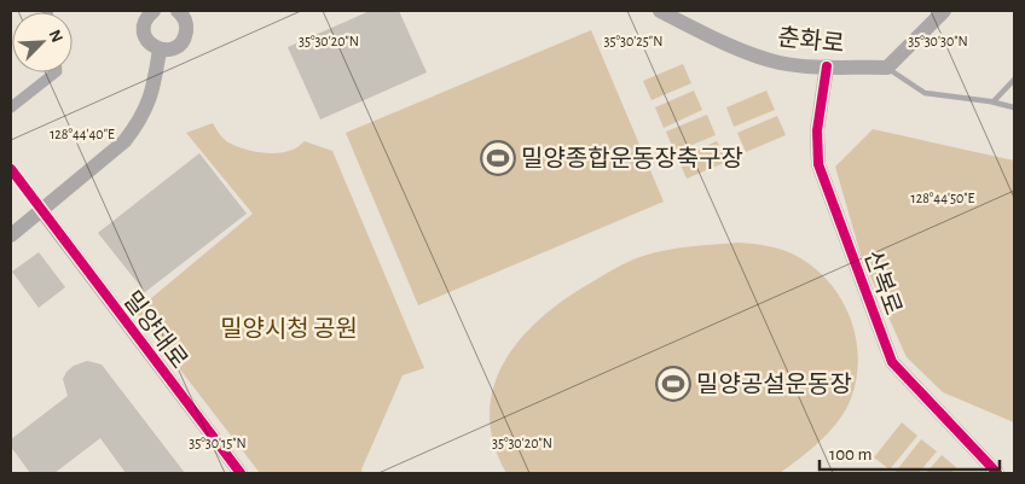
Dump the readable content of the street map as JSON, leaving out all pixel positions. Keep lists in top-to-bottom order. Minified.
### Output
{"streets":{"street":["춘화로","산복로","밀양대로"]},"crossings":[["춘화로","산복로"]],"parks":["밀양시청 공원"],"places":{"sports":["밀양종합운동장축구장","밀양공설운동장"]},"scale_bar":"100 m","north":"top right","coordinates":["35°30'20\"N","35°30'25\"N","35°30'30\"N","128°44'40\"E","128°44'50\"E","35°30'15\"N"]}
